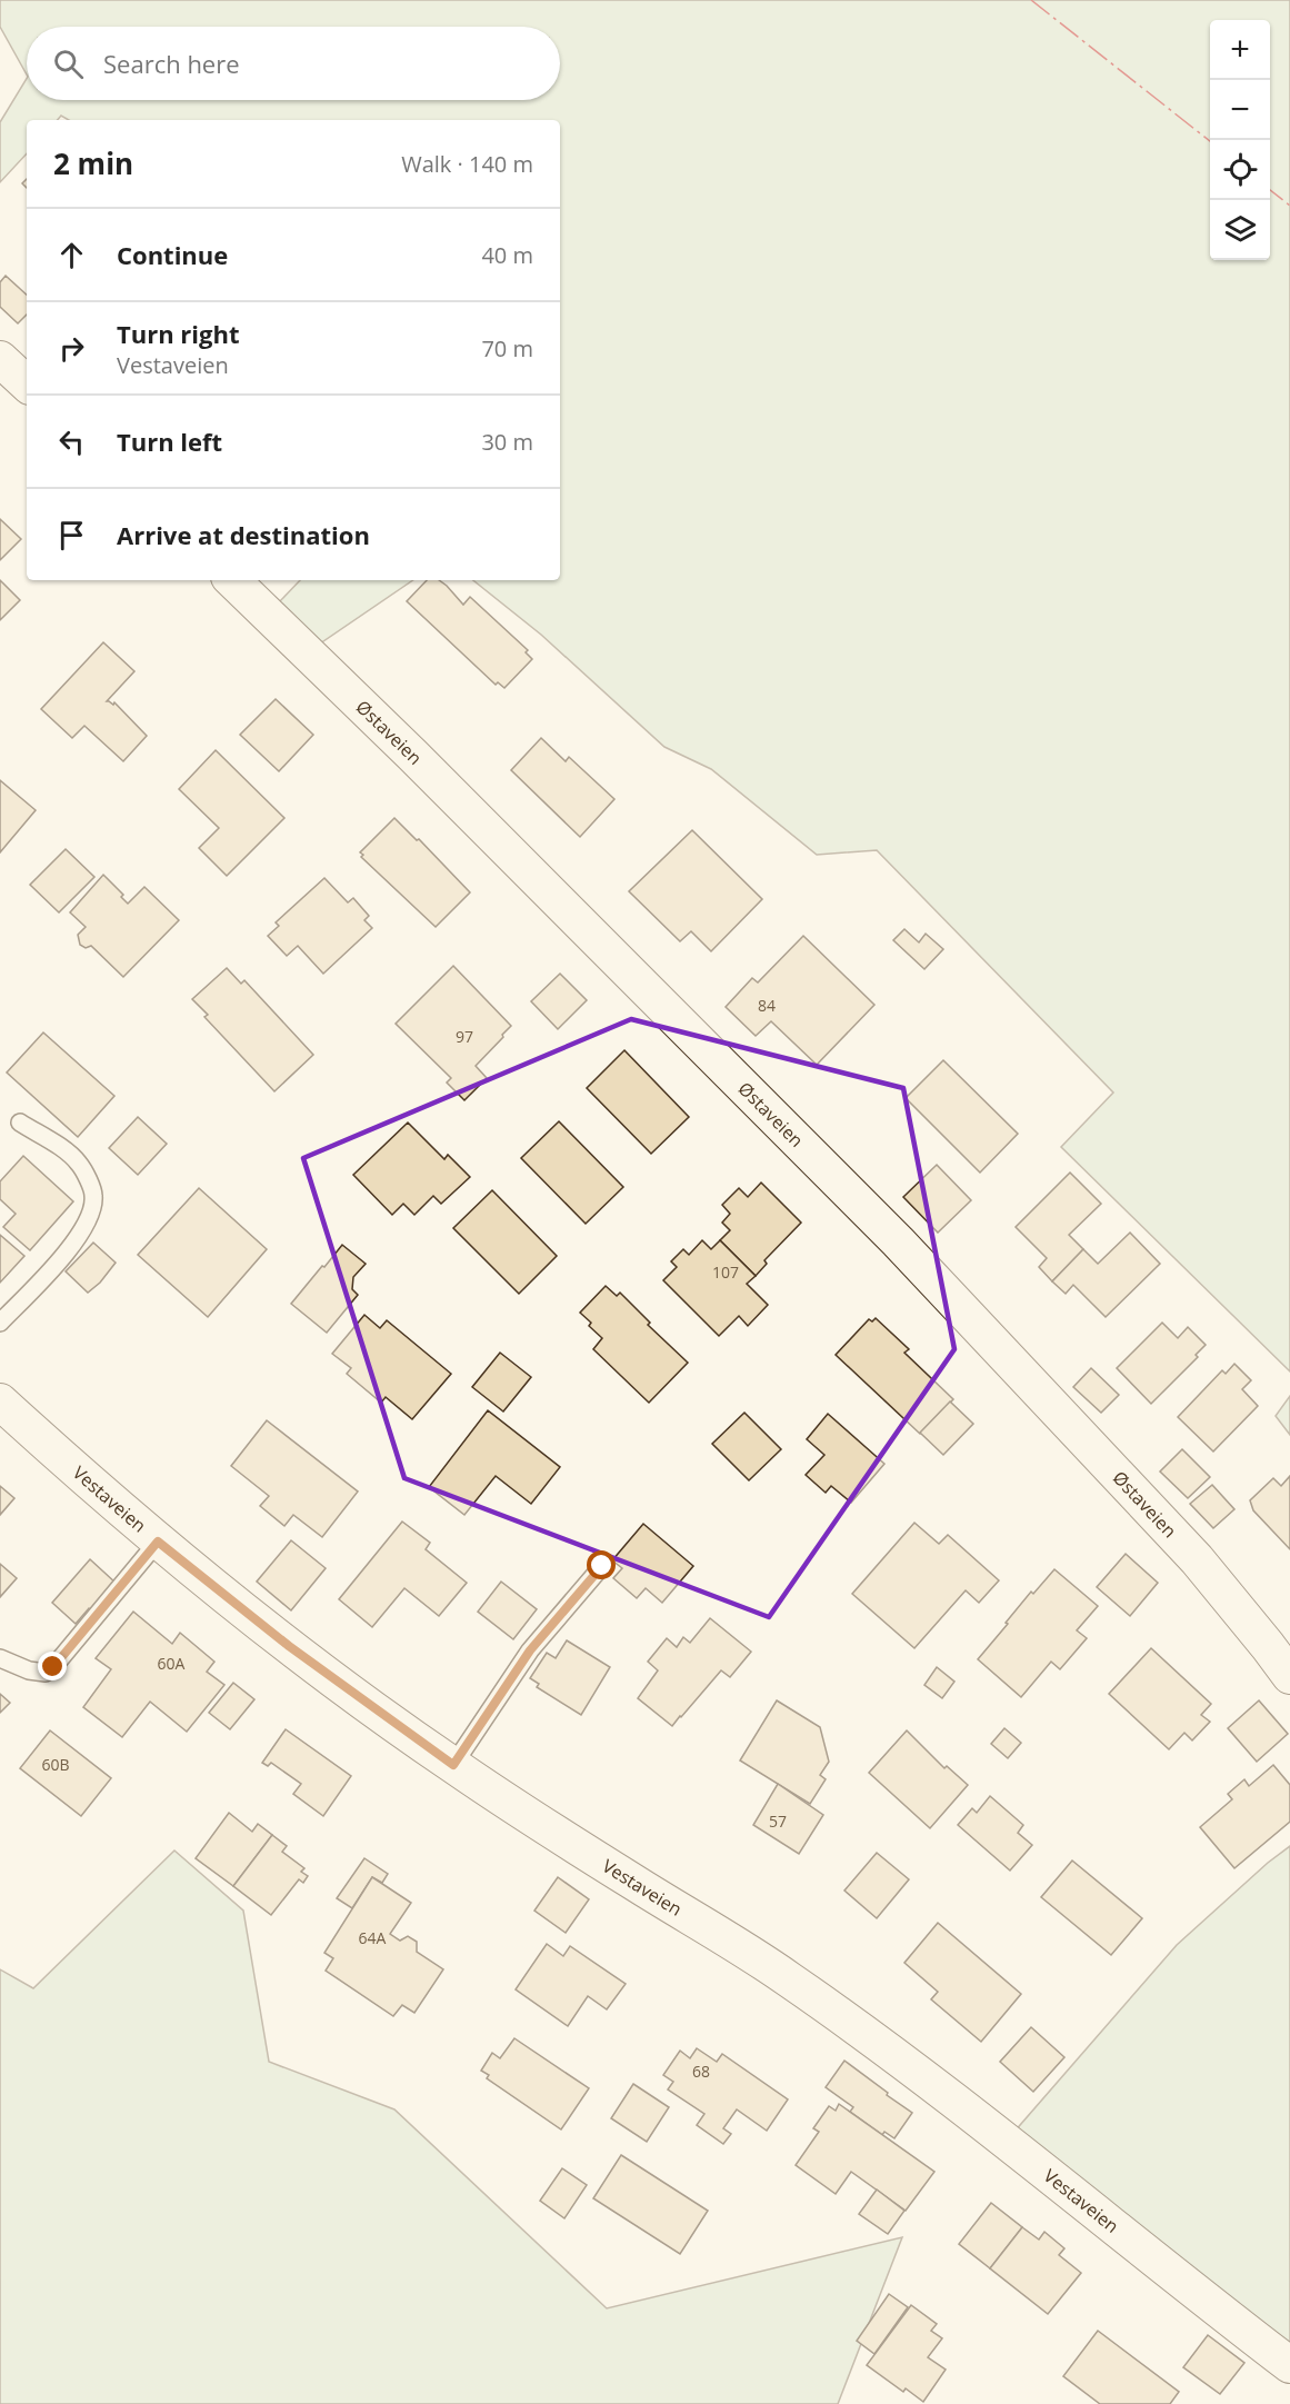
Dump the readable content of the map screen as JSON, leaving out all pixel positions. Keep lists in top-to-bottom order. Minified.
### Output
{"streets":{"street":["Østaveien","Vestaveien"]},"house_numbers":["84","97","107","60A","60B","57","64A","68"],"page":{"map_buttons":["+","−"],"search":"Search here","heading":["2 min","Walk · 140 m"],"list":[["Continue","40 m"],["Turn right","Vestaveien","70 m"],["Turn left","30 m"],"Arrive at destination"]}}
